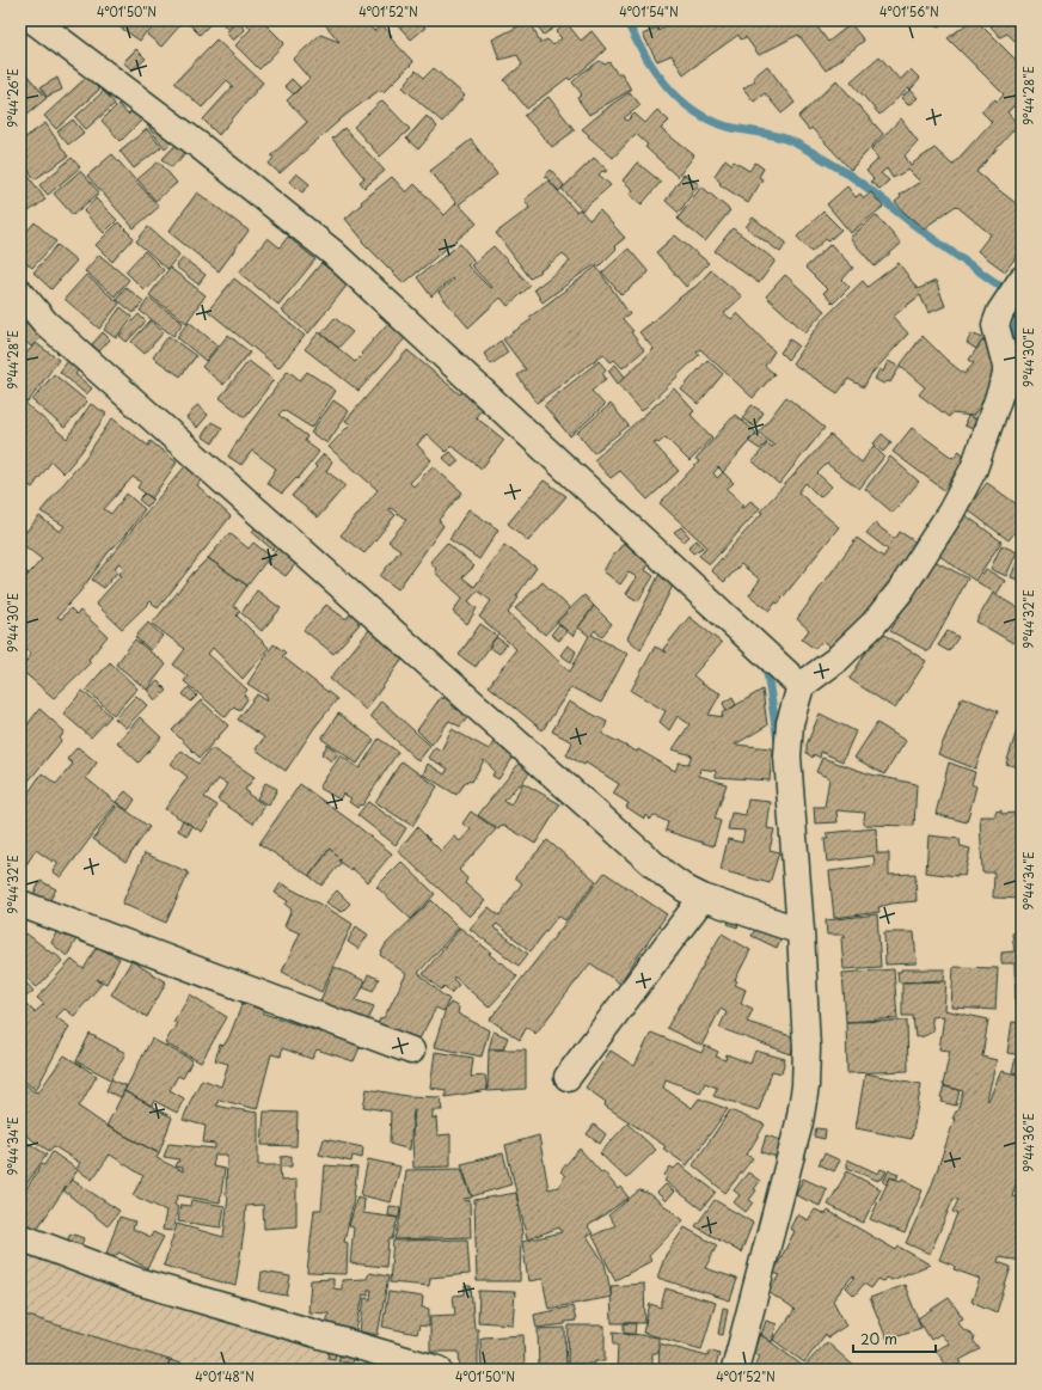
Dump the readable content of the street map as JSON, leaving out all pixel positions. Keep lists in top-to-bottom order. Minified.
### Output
{"scale_bar":"20 m","coordinates":["4°01'50\"N","4°01'52\"N","4°01'54\"N","4°01'56\"N","9°44'28\"E","9°44'26\"E","9°44'30\"E","9°44'32\"E","9°44'34\"E","9°44'36\"E","4°01'48\"N"]}
